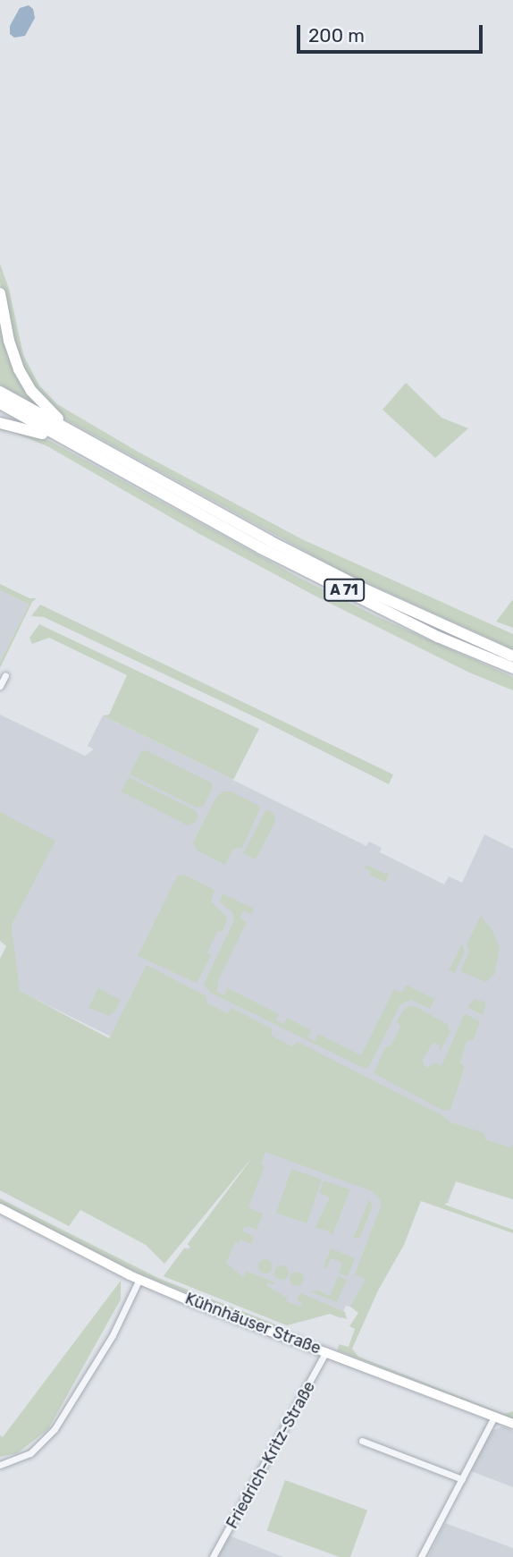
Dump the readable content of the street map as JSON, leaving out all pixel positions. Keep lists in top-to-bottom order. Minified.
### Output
{"streets":{"highway":["A 71"],"street":["Kühnhäuser Straße","Friedrich-Kritz-Straße"]},"crossings":[["Kühnhäuser Straße","Friedrich-Kritz-Straße"]],"scale_bar":"200 m"}
